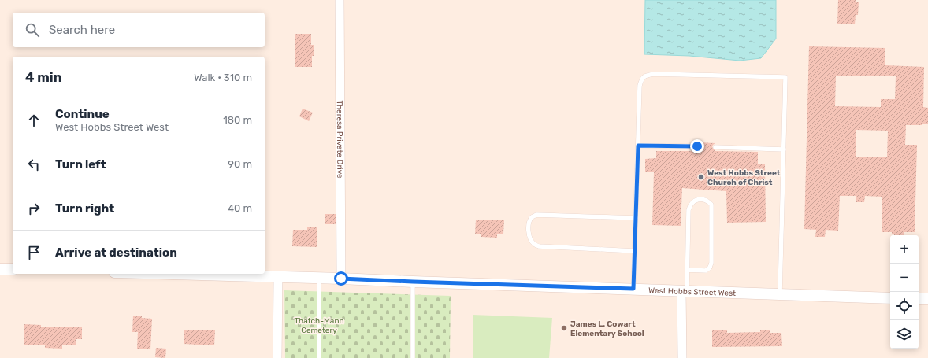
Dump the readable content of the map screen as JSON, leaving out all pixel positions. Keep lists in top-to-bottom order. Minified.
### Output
{"streets":{"street":["Theresa Private Drive","West Hobbs Street West"]},"crossings":[["Theresa Private Drive","West Hobbs Street West"]],"parks":["Thatch-Mann Cemetery"],"places":["West Hobbs Street Church of Christ","James L. Cowart Elementary School"],"page":{"search":"Search here","heading":["4 min","Walk · 310 m"],"list":[["Continue","West Hobbs Street West","180 m"],["Turn left","90 m"],["Turn right","40 m"],"Arrive at destination"],"map_buttons":["+","−"]}}
